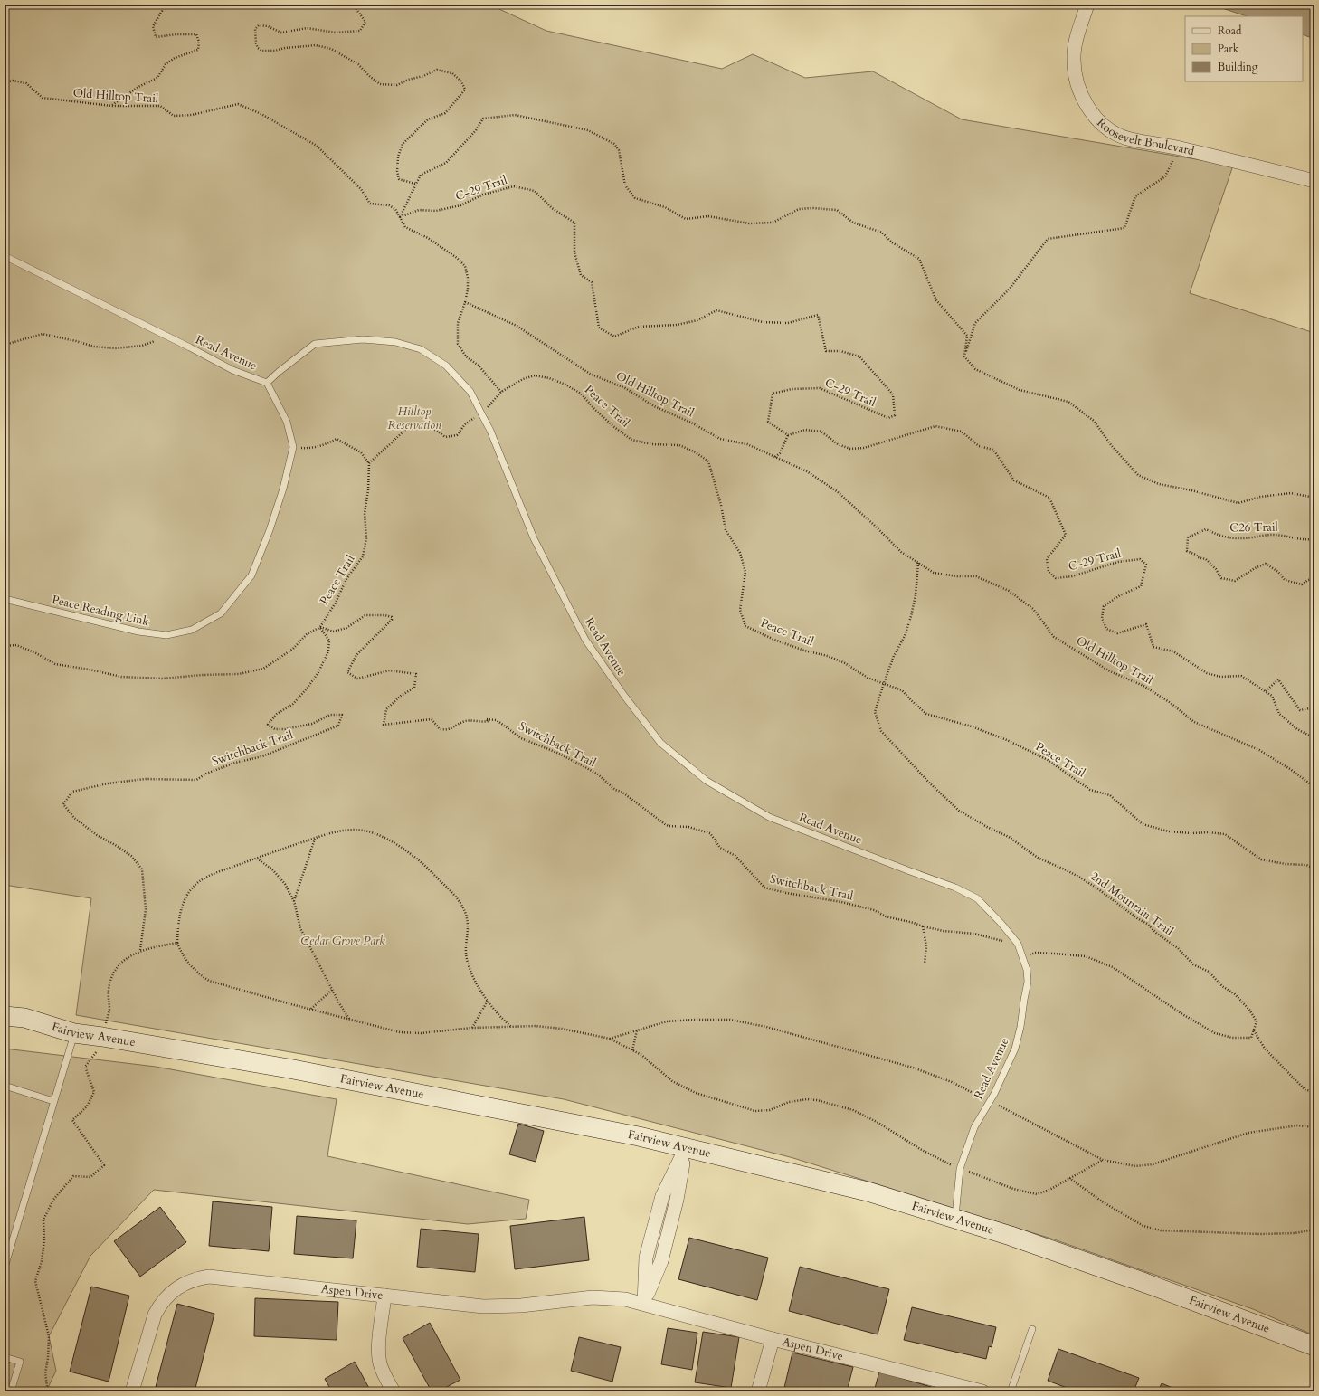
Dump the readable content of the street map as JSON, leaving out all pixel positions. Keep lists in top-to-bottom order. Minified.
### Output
{"streets":{"main road":["Fairview Avenue"],"street":["Roosevelt Boulevard","Aspen Drive"],"lane":["Read Avenue","Peace Reading Link"],"path":["Old Hilltop Trail","C-29 Trail","Peace Trail","C26 Trail","Switchback Trail","2nd Mountain Trail"]},"crossings":[["Old Hilltop Trail","C-29 Trail"],["Old Hilltop Trail","2nd Mountain Trail"],["Read Avenue","Peace Trail"],["Read Avenue","Peace Reading Link"],["Read Avenue","Switchback Trail"],["Read Avenue","Fairview Avenue"],["Peace Trail","Switchback Trail"],["Peace Trail","2nd Mountain Trail"]],"parks":["Hilltop Reservation","Cedar Grove Park"],"legend":["Road","Park","Building"]}
